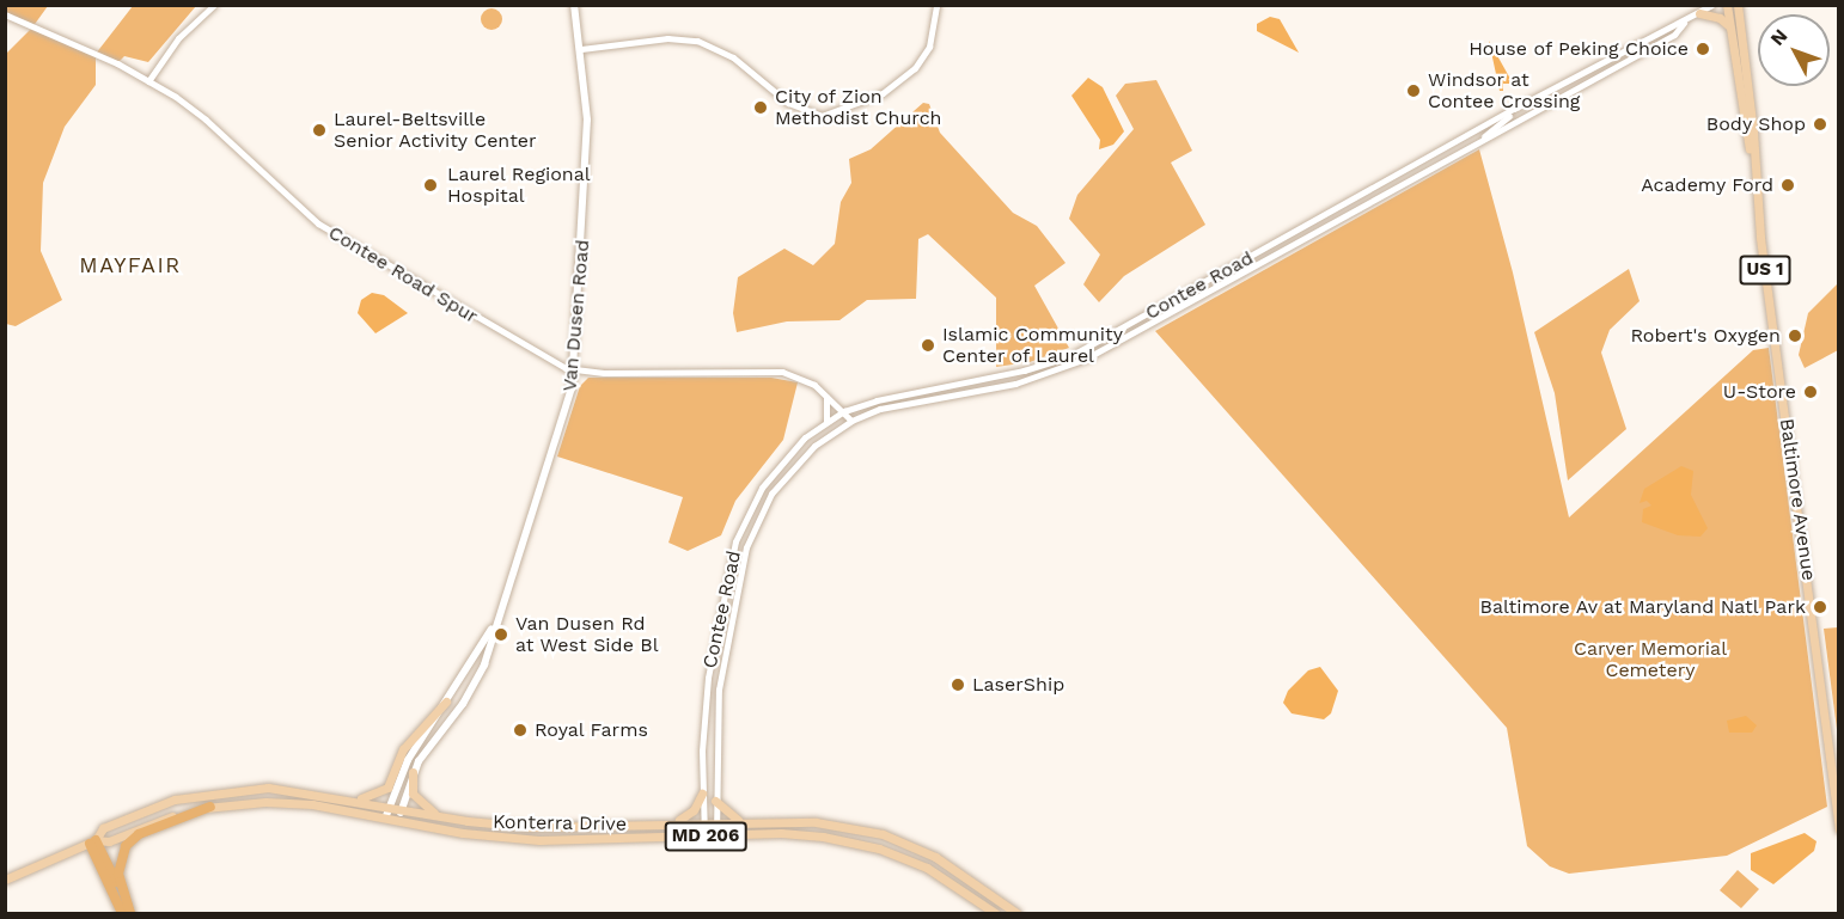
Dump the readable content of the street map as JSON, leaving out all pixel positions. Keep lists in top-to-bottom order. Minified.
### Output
{"streets":{"main road":["US 1","Van Dusen Road","Baltimore Avenue","Konterra Drive","MD 206"],"street":["Contee Road Spur","Contee Road"]},"crossings":[["Contee Road Spur","Van Dusen Road"],["Contee Road","Konterra Drive"],["Van Dusen Road","Konterra Drive"]],"districts":["MAYFAIR"],"parks":["Carver Memorial Cemetery"],"places":["House of Peking Choice","Windsor at Contee Crossing","City of Zion Methodist Church","Body Shop","Laurel-Beltsville Senior Activity Center","Laurel Regional Hospital","Academy Ford","Robert's Oxygen","Islamic Community Center of Laurel","U-Store","Baltimore Av at Maryland Natl Park","Van Dusen Rd at West Side Bl","LaserShip","Royal Farms"],"north":"top left"}
